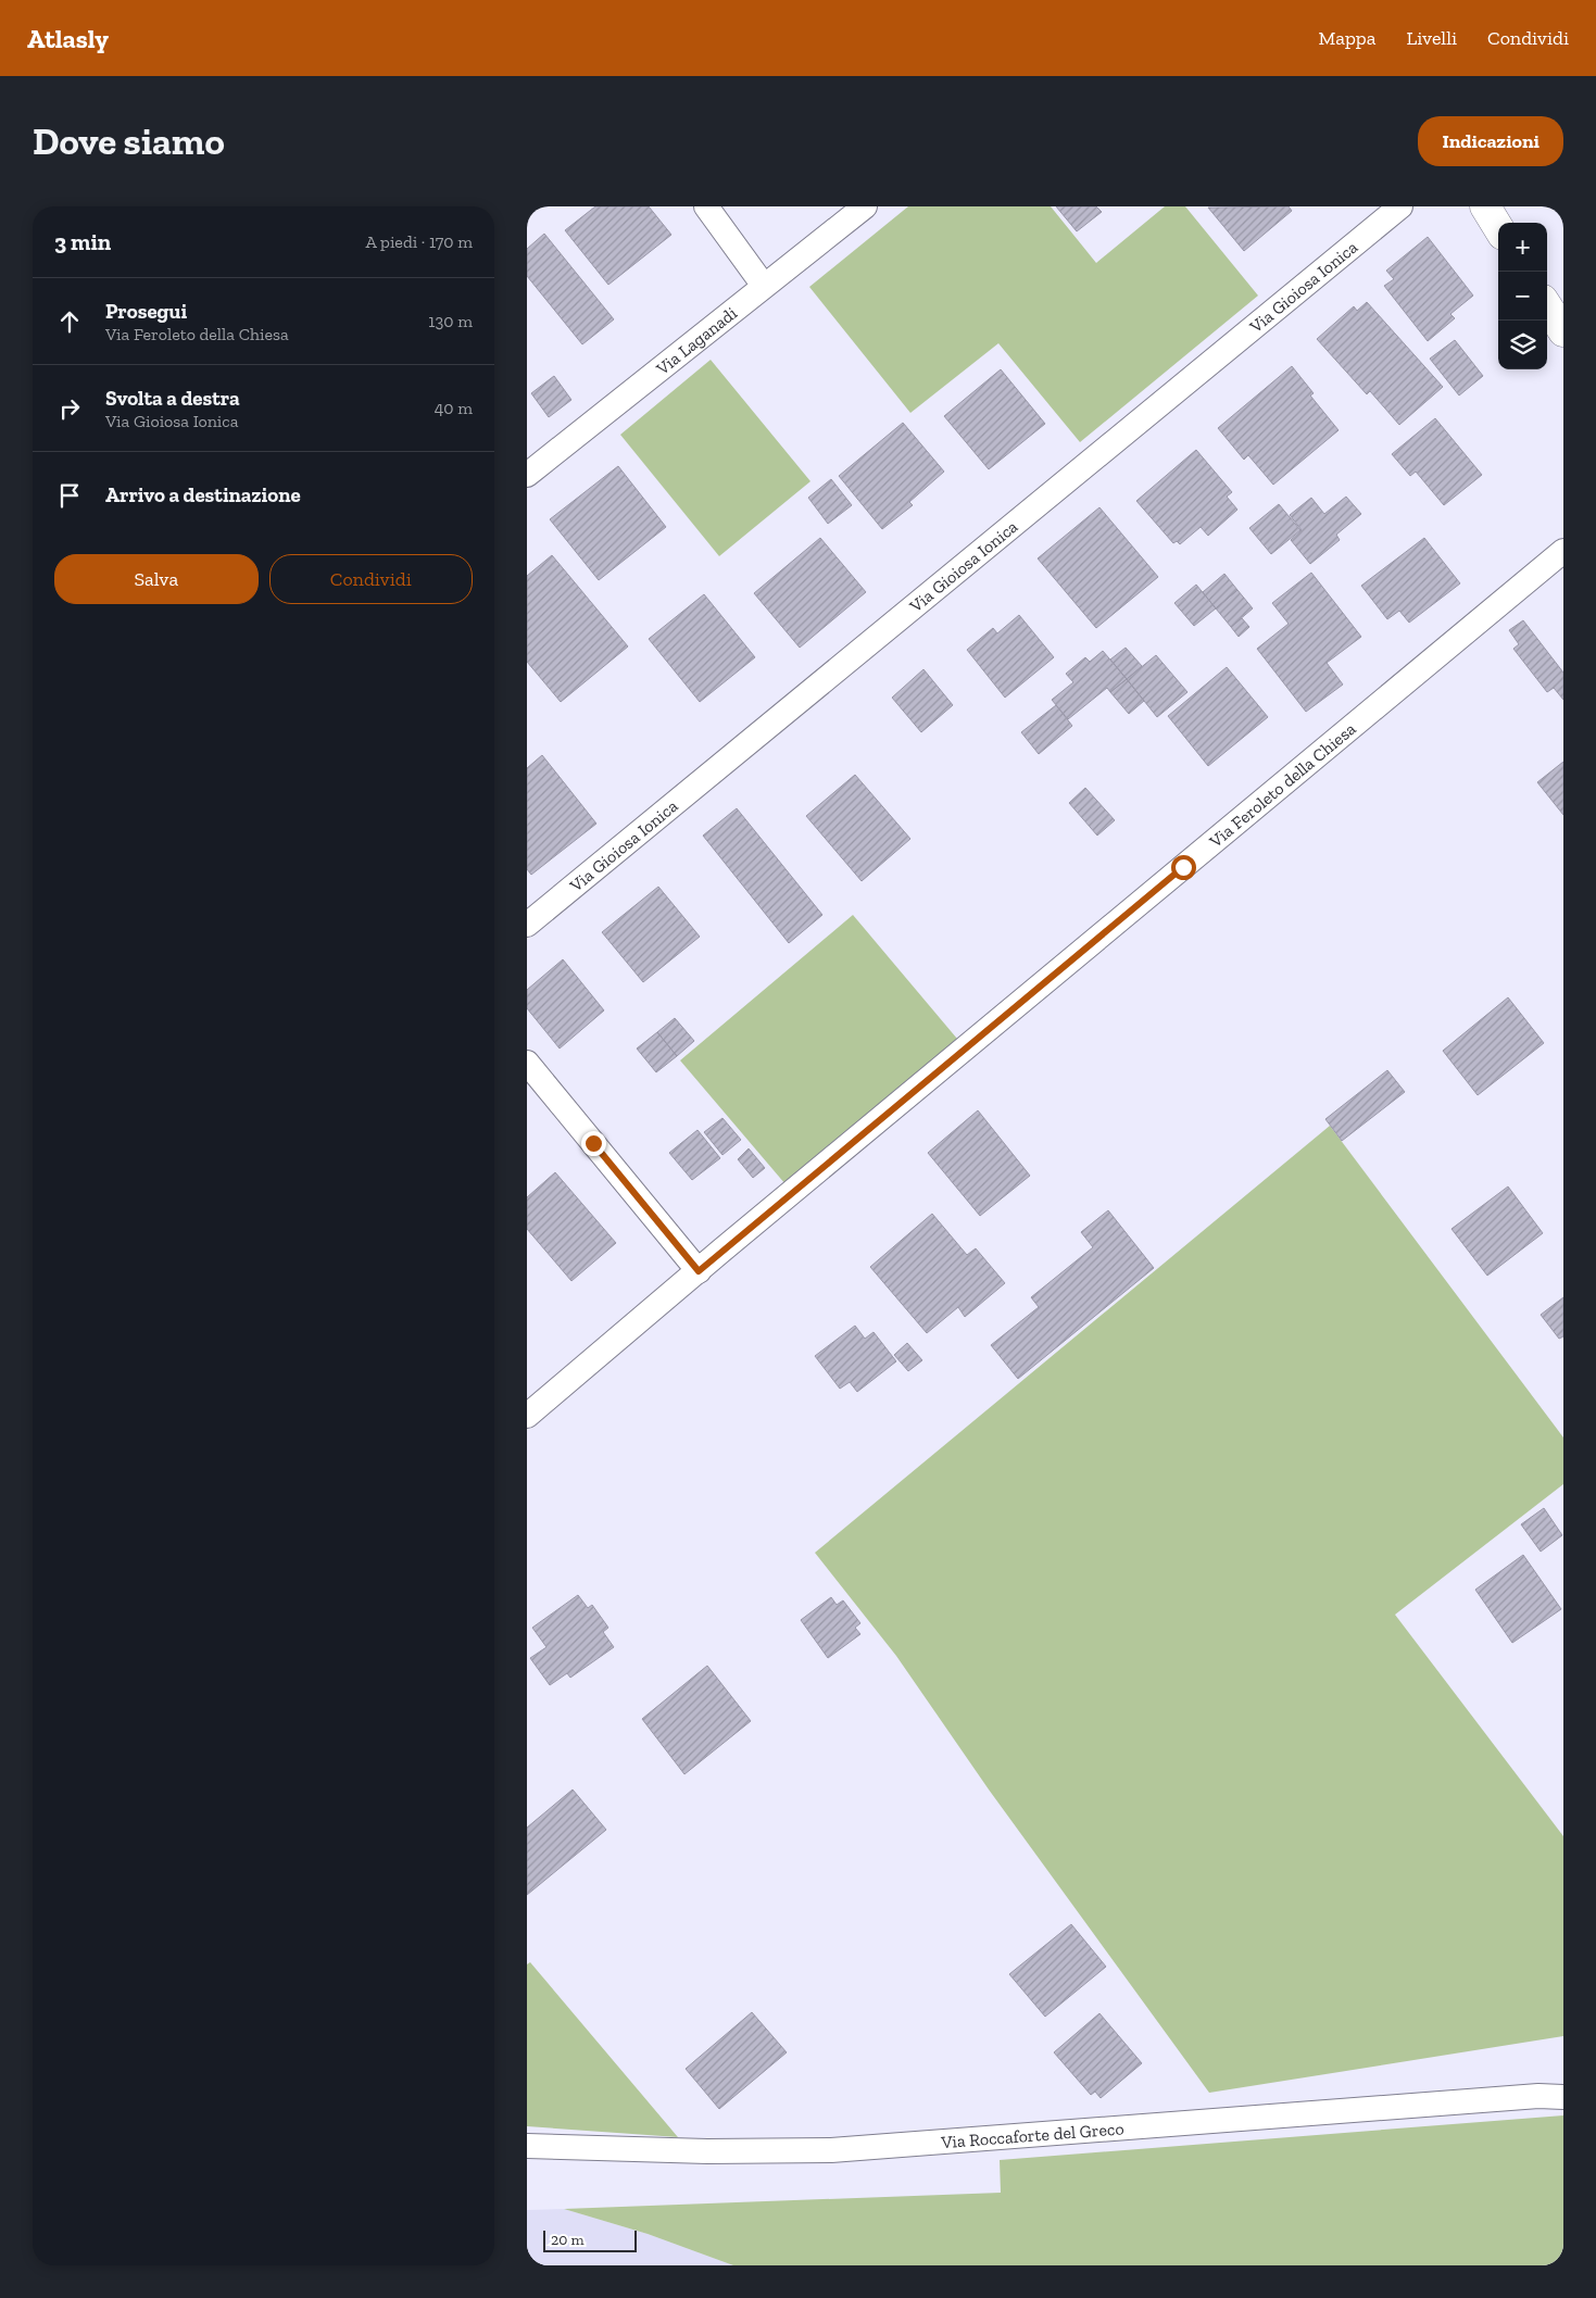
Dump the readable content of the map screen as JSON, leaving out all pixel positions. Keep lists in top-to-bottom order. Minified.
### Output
{"streets":{"street":["Via Gioiosa Ionica","Via Laganadi","Via Feroleto della Chiesa","Via Roccaforte del Greco"]},"scale_bar":"20 m","page":{"header":"Atlasly","nav":["Mappa","Livelli","Condividi"],"buttons":["Indicazioni",["Salva","Condividi"]],"title":"Dove siamo","heading":["3 min","A piedi · 170 m"],"map_buttons":["+","−"],"list":[["Prosegui","Via Feroleto della Chiesa","130 m"],["Svolta a destra","Via Gioiosa Ionica","40 m"],"Arrivo a destinazione"],"scale":"20 m"}}
